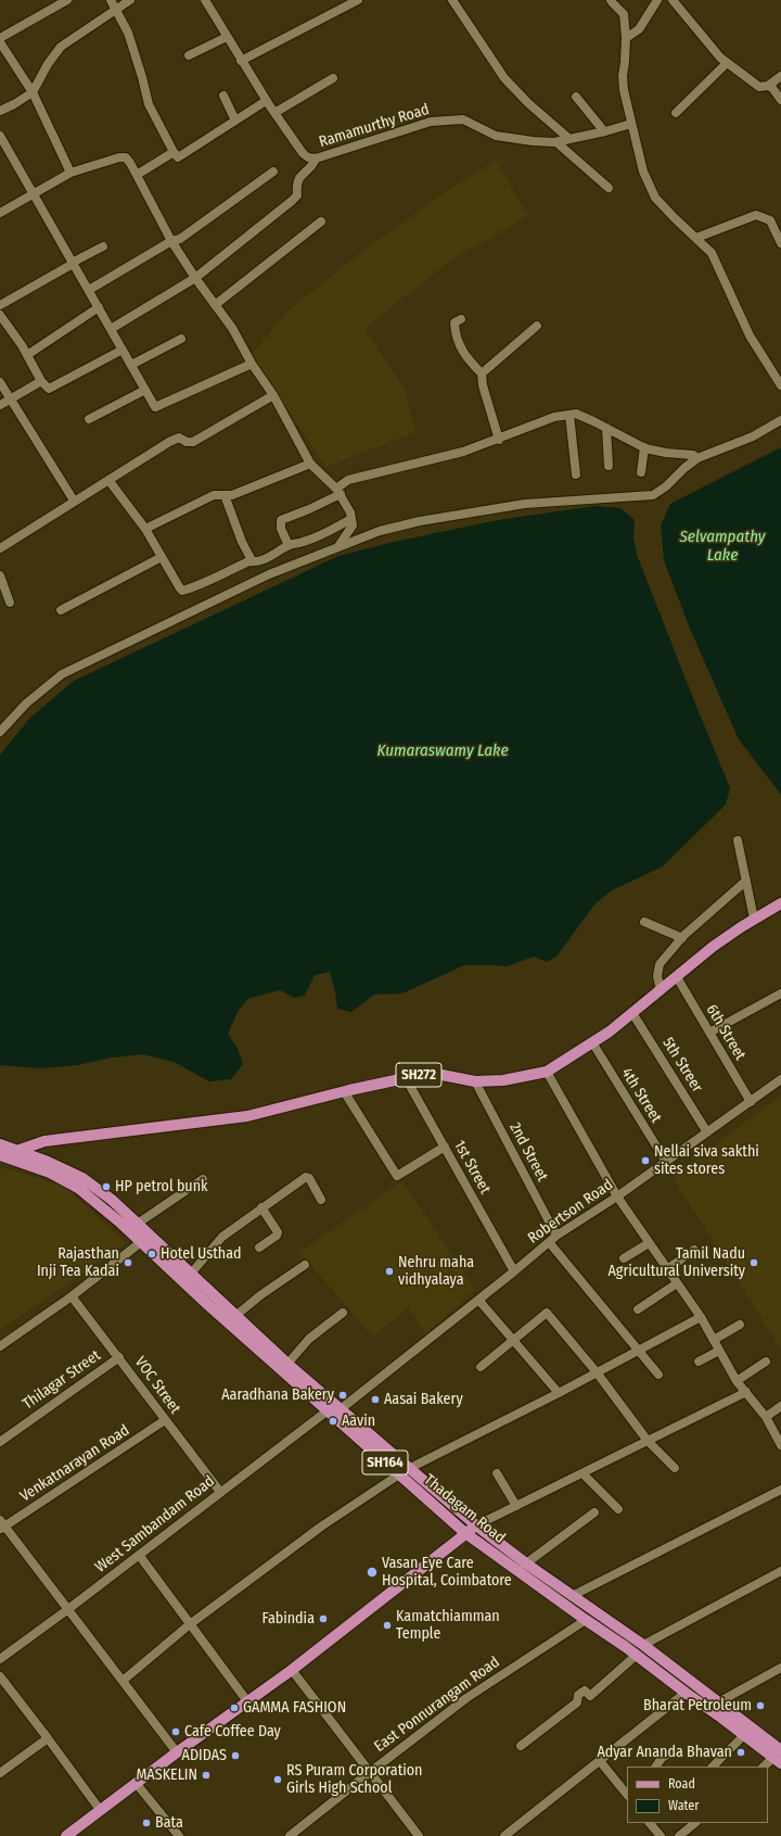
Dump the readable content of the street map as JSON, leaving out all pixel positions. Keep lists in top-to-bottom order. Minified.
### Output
{"streets":{"main road":["SH272","SH164","Thadagam Road"],"street":["Ramamurthy Road","6th Street","5th Streer","4th Street","2nd Street","1st Street","Robertson Road","Thilagar Street","VOC Street","Venkatnarayan Road","West Sambandam Road","East Ponnurangam Road"]},"crossings":[["6th Street","SH272"],["6th Street","Robertson Road"],["5th Streer","SH272"],["5th Streer","Robertson Road"],["SH272","4th Street"],["SH272","2nd Street"],["SH272","1st Street"],["SH272","Thadagam Road"],["4th Street","Robertson Road"],["2nd Street","Robertson Road"],["1st Street","Robertson Road"],["Robertson Road","Thadagam Road"],["Thilagar Street","VOC Street"],["VOC Street","Venkatnarayan Road"],["VOC Street","West Sambandam Road"],["Thadagam Road","West Sambandam Road"],["Thadagam Road","East Ponnurangam Road"]],"water":["Selvampathy Lake","Kumaraswamy Lake"],"places":["Nellai siva sakthi sites stores","HP petrol bunk","Hotel Usthad","Rajasthan Inji Tea Kadai","Tamil Nadu Agricultural University","Nehru maha vidhyalaya","Aaradhana Bakery","Aasai Bakery","Aavin","Vasan Eye Care Hospital, Coimbatore","Fabindia","Kamatchiamman Temple","Bharat Petroleum","GAMMA FASHION","Cafe Coffee Day","Adyar Ananda Bhavan","ADIDAS","MASKELIN","RS Puram Corporation Girls High School","Bata"],"legend":["Road","Water"]}
